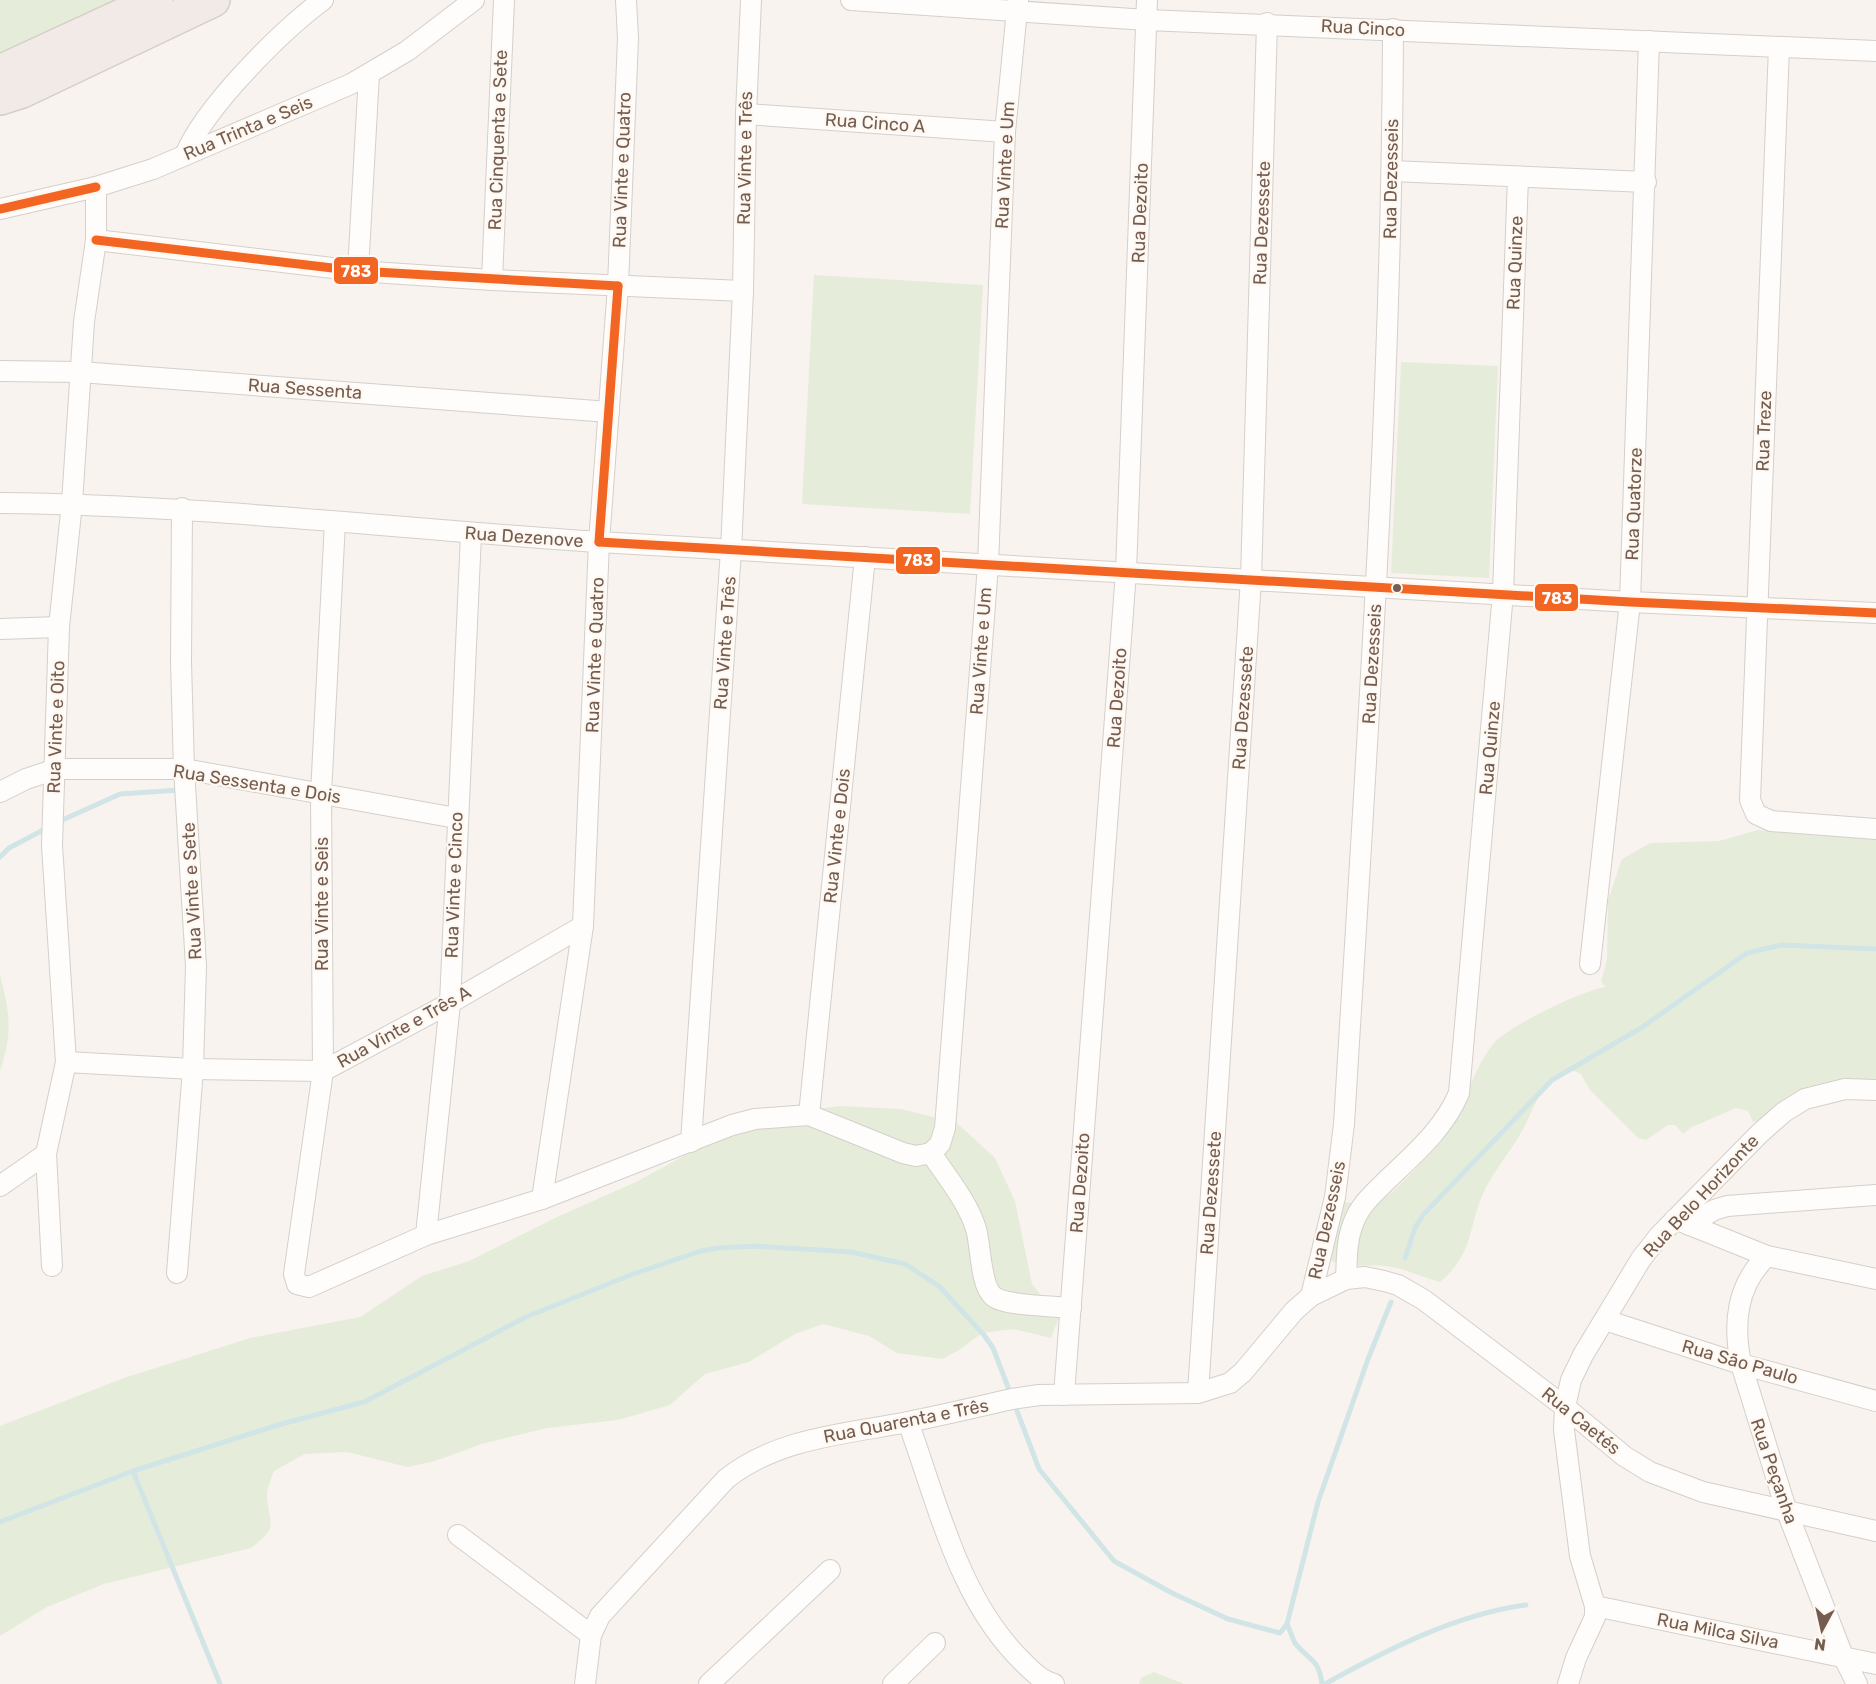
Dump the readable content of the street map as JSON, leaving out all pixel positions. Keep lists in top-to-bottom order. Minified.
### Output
{"streets":{"street":["Rua Cinco","Rua Cinco A","Rua Trinta e Seis","Rua Cinquenta e Sete","Rua Vinte e Três","Rua Vinte e Um","Rua Vinte e Quatro","Rua Dezesseis","Rua Dezoito","Rua Dezessete","Rua Quinze","Rua Sessenta","Rua Treze","Rua Quatorze","Rua Dezenove","Rua Vinte e Oito","Rua Sessenta e Dois","Rua Vinte e Dois","Rua Vinte e Cinco","Rua Vinte e Sete","Rua Vinte e Seis","Rua Vinte e Três A","Rua Belo Horizonte","Rua São Paulo","Rua Quarenta e Três","Rua Caetés","Rua Peçanha","Rua Milca Silva"]},"crossings":[["Rua Cinco","Rua Vinte e Um"],["Rua Cinco","Rua Dezesseis"],["Rua Cinco","Rua Dezoito"],["Rua Cinco","Rua Dezessete"],["Rua Cinco","Rua Treze"],["Rua Cinco","Rua Quatorze"],["Rua Cinco A","Rua Vinte e Três"],["Rua Cinco A","Rua Vinte e Um"],["Rua Trinta e Seis","Rua Vinte e Oito"],["Rua Vinte e Três","Rua Dezenove"],["Rua Vinte e Um","Rua Dezenove"],["Rua Vinte e Quatro","Rua Sessenta"],["Rua Vinte e Quatro","Rua Dezenove"],["Rua Vinte e Quatro","Rua Vinte e Três A"],["Rua Dezesseis","Rua Dezenove"],["Rua Dezesseis","Rua Quarenta e Três"],["Rua Dezesseis","Rua Caetés"],["Rua Dezoito","Rua Dezenove"],["Rua Dezoito","Rua Quarenta e Três"],["Rua Dezessete","Rua Dezenove"],["Rua Dezessete","Rua Quarenta e Três"],["Rua Quinze","Rua Dezenove"],["Rua Quinze","Rua Caetés"],["Rua Sessenta","Rua Vinte e Oito"],["Rua Treze","Rua Dezenove"],["Rua Quatorze","Rua Dezenove"],["Rua Dezenove","Rua Vinte e Oito"],["Rua Dezenove","Rua Vinte e Dois"],["Rua Dezenove","Rua Vinte e Cinco"],["Rua Dezenove","Rua Vinte e Sete"],["Rua Dezenove","Rua Vinte e Seis"],["Rua Vinte e Oito","Rua Sessenta e Dois"],["Rua Vinte e Oito","Rua Vinte e Três A"],["Rua Sessenta e Dois","Rua Vinte e Cinco"],["Rua Sessenta e Dois","Rua Vinte e Sete"],["Rua Sessenta e Dois","Rua Vinte e Seis"],["Rua Vinte e Cinco","Rua Vinte e Seis"],["Rua Vinte e Cinco","Rua Vinte e Três A"],["Rua Vinte e Sete","Rua Vinte e Três A"],["Rua Vinte e Seis","Rua Vinte e Três A"],["Rua Belo Horizonte","Rua São Paulo"],["Rua Belo Horizonte","Rua Caetés"],["Rua Belo Horizonte","Rua Milca Silva"],["Rua São Paulo","Rua Peçanha"],["Rua Quarenta e Três","Rua Caetés"],["Rua Caetés","Rua Peçanha"],["Rua Peçanha","Rua Milca Silva"]],"lines":["transit line 783"],"north":"bottom"}
